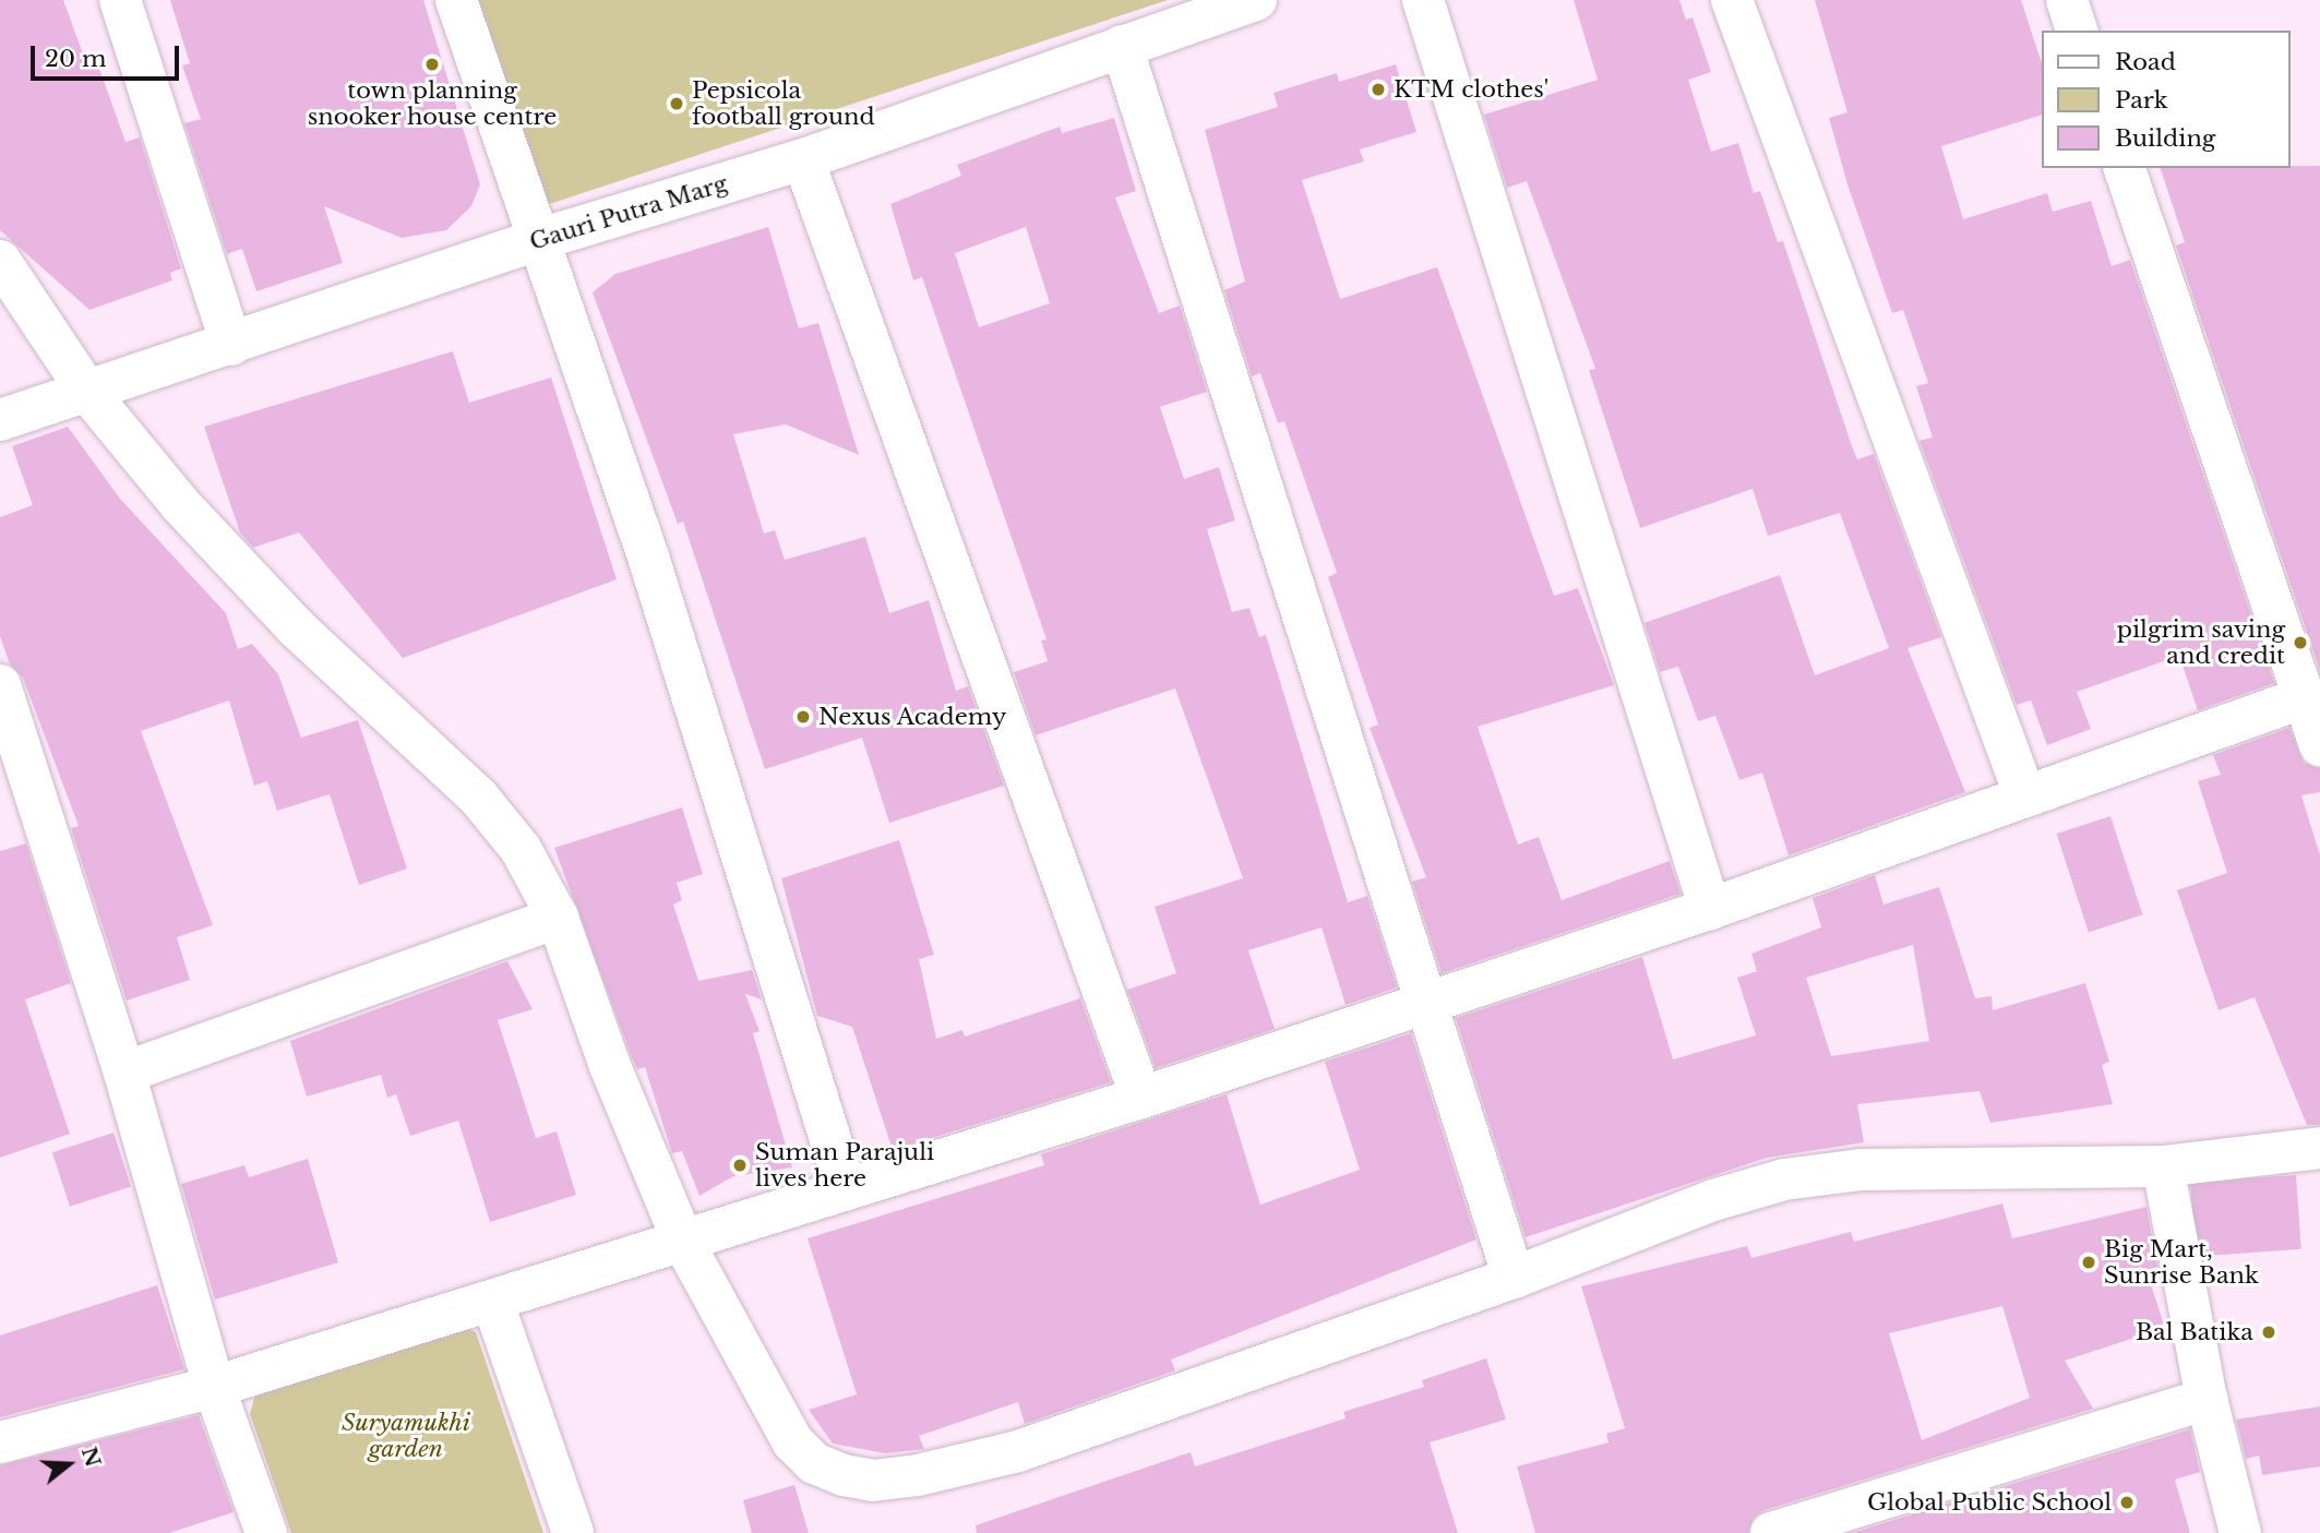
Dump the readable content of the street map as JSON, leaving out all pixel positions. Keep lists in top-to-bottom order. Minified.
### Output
{"streets":{"street":["Gauri Putra Marg"]},"parks":["Suryamukhi garden"],"places":["town planning snooker house centre","KTM clothes'","Pepsicola football ground","pilgrim saving and credit","Nexus Academy","Suman Parajuli lives here","Big Mart, Sunrise Bank","Bal Batika","Global Public School"],"legend":["Road","Park","Building"],"scale_bar":"20 m","north":"right"}
